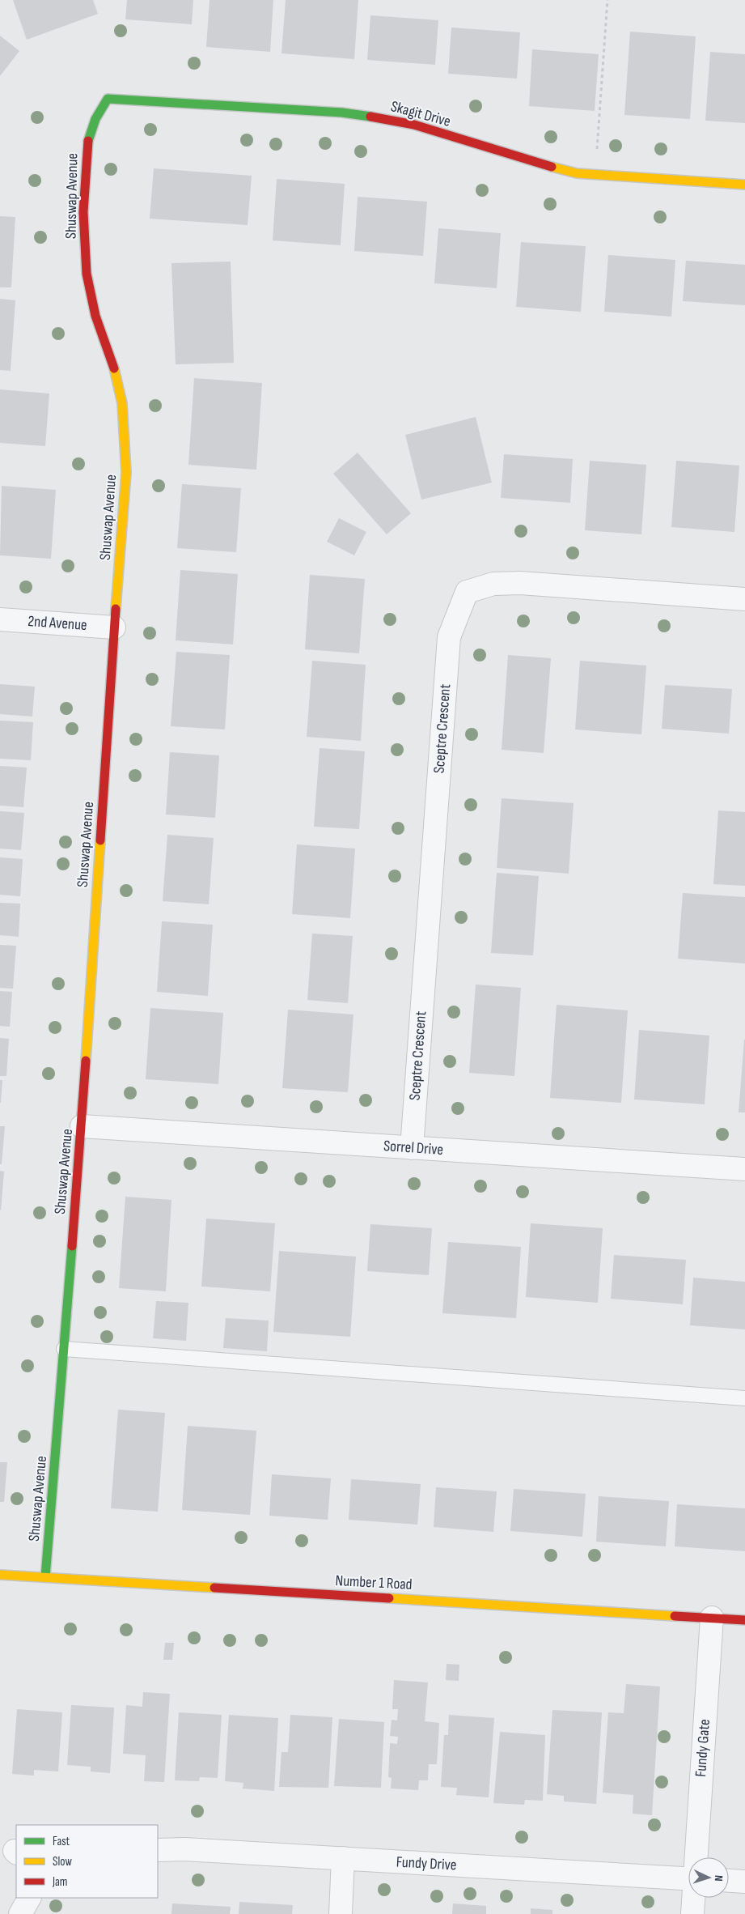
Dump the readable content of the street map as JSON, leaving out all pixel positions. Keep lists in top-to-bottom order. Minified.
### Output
{"streets":{"street":["Skagit Drive","Shuswap Avenue","2nd Avenue","Sceptre Crescent","Sorrel Drive","Number 1 Road","Fundy Gate","Fundy Drive"]},"crossings":[["Skagit Drive","Shuswap Avenue"],["Shuswap Avenue","2nd Avenue"],["Shuswap Avenue","Sorrel Drive"],["Shuswap Avenue","Number 1 Road"],["Sceptre Crescent","Sorrel Drive"],["Number 1 Road","Fundy Gate"]],"legend":["Fast","Slow","Jam"],"north":"right"}
